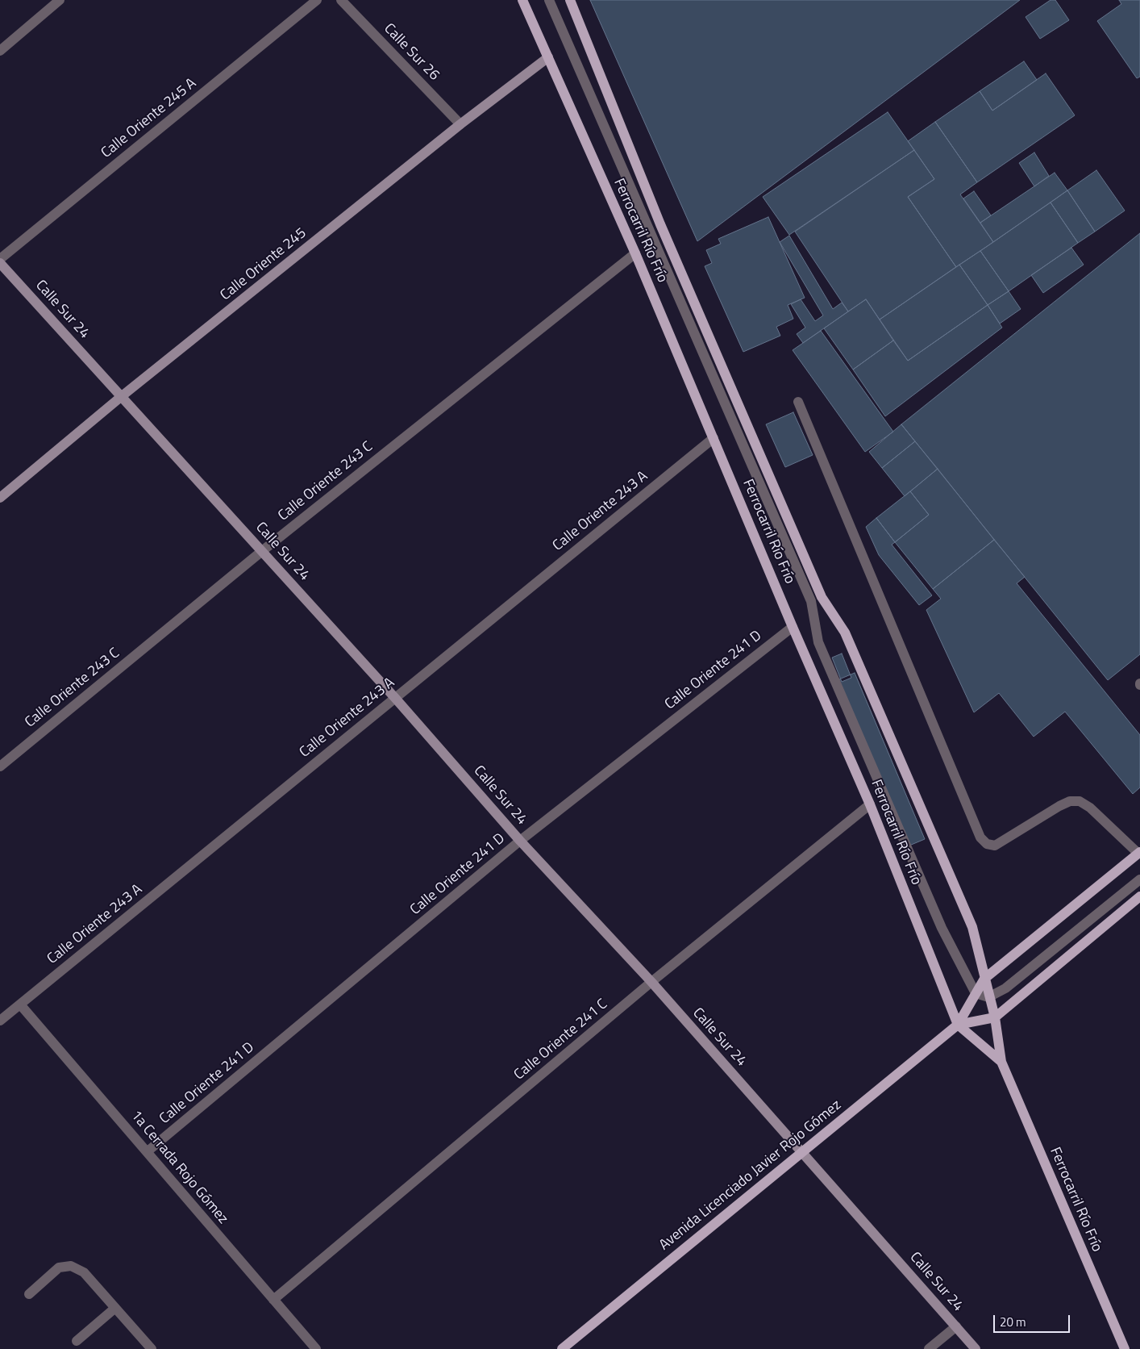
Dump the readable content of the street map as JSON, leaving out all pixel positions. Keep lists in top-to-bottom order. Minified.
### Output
{"streets":{"main road":["Ferrocarril Río Frío","Avenida Licenciado Javier Rojo Gómez"],"street":["Calle Sur 26","Calle Oriente 245 A","Calle Oriente 245","Calle Sur 24","Calle Oriente 243 C","Calle Oriente 243 A","Calle Oriente 241 D","Calle Oriente 241 C","1a Cerrada Rojo Gómez"]},"crossings":[["Calle Sur 26","Calle Oriente 245"],["Ferrocarril Río Frío","Calle Oriente 245"],["Ferrocarril Río Frío","Calle Oriente 243 C"],["Ferrocarril Río Frío","Calle Oriente 243 A"],["Ferrocarril Río Frío","Calle Oriente 241 D"],["Ferrocarril Río Frío","Calle Oriente 241 C"],["Ferrocarril Río Frío","Avenida Licenciado Javier Rojo Gómez"],["Calle Oriente 245","Calle Sur 24"],["Calle Sur 24","Calle Oriente 243 C"],["Calle Sur 24","Calle Oriente 243 A"],["Calle Sur 24","Calle Oriente 241 D"],["Calle Sur 24","Calle Oriente 241 C"],["Calle Sur 24","Avenida Licenciado Javier Rojo Gómez"],["Calle Oriente 243 A","1a Cerrada Rojo Gómez"],["Calle Oriente 241 D","1a Cerrada Rojo Gómez"],["Calle Oriente 241 C","1a Cerrada Rojo Gómez"]],"scale_bar":"20 m"}
